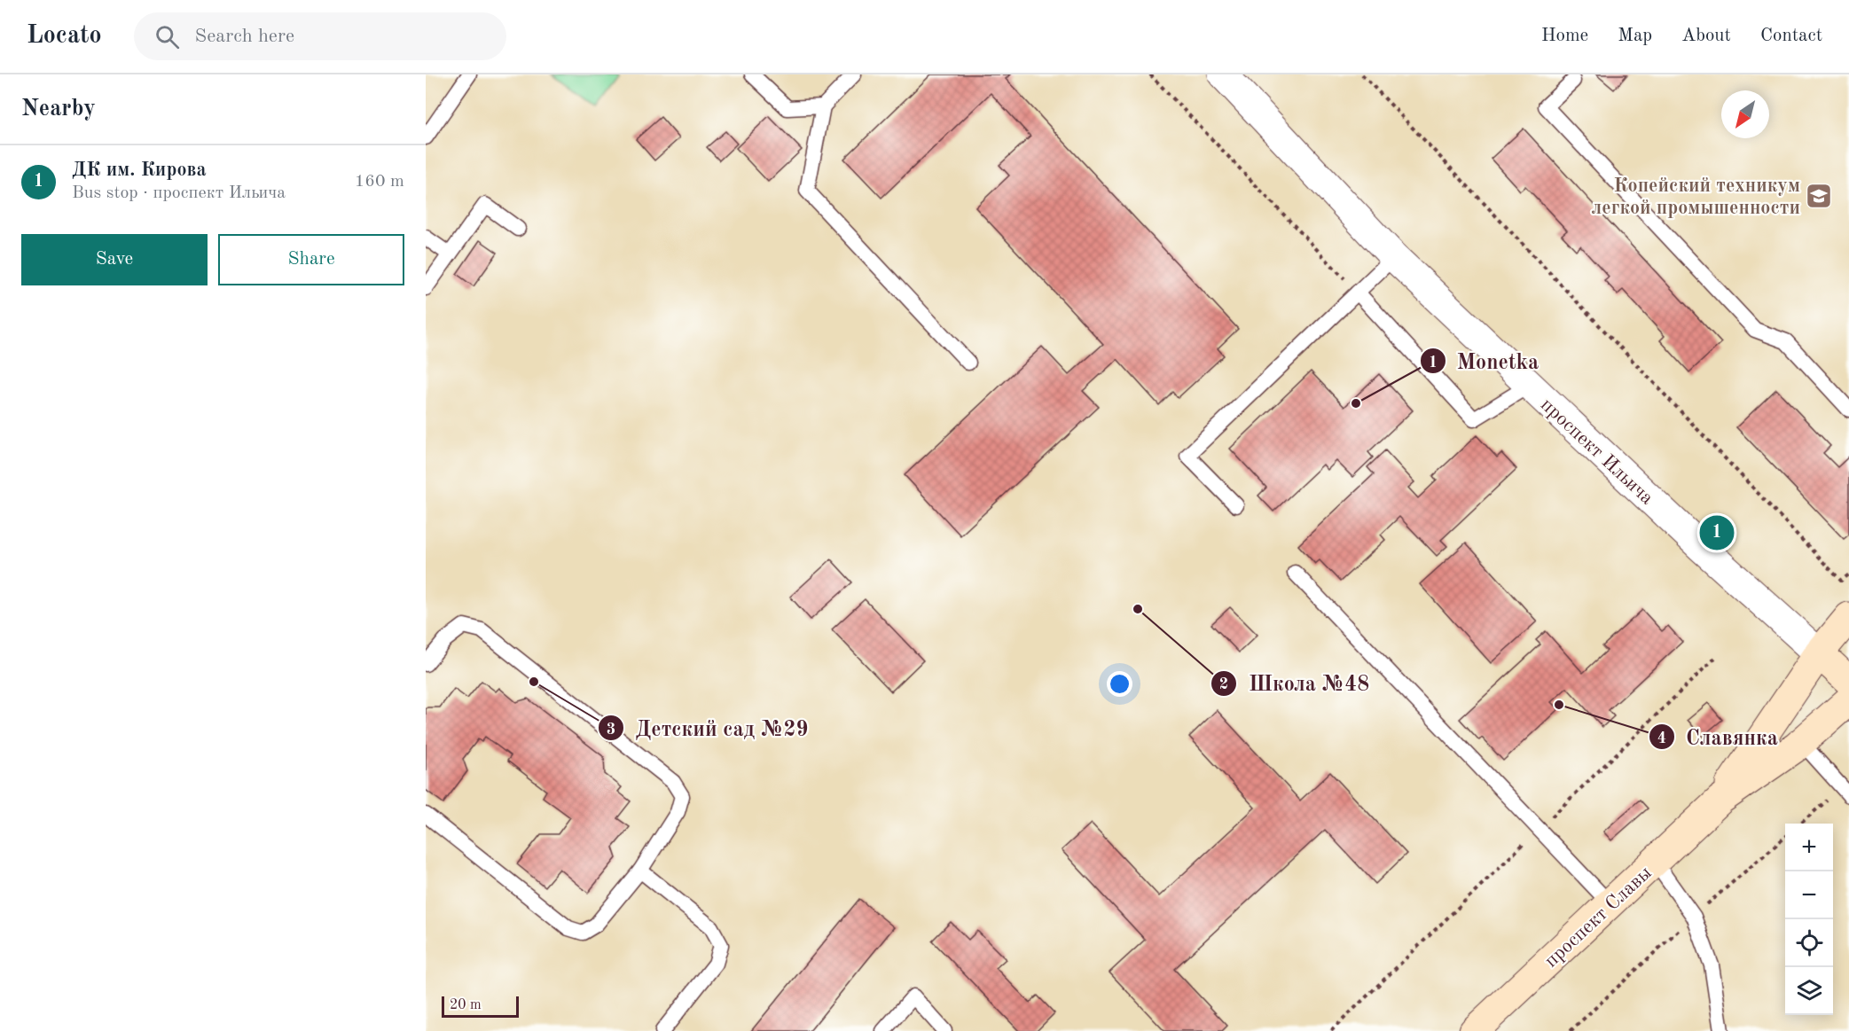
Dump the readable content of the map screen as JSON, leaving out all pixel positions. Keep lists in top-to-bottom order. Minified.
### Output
{"streets":{"main road":["проспект Ильича","проспект Славы"]},"crossings":[["проспект Ильича","проспект Славы"]],"places":{"school or university":["Копейский техникум легкой промышенности"],"other":["Monetka","Школа №48","Детский сад №29","Славянка"]},"scale_bar":"20 m","north":"bottom left","page":{"header":"Locato","search":"Search here","nav":["Home","Map","About","Contact"],"heading":"Nearby","list":[{"mark":"1","name":"ДК им. Кирова","note":"Bus stop · проспект Ильича","value":"160 m"}],"buttons":["Save","Share"],"pins":"1","map_buttons":["+","−"],"scale":"20 m"}}
